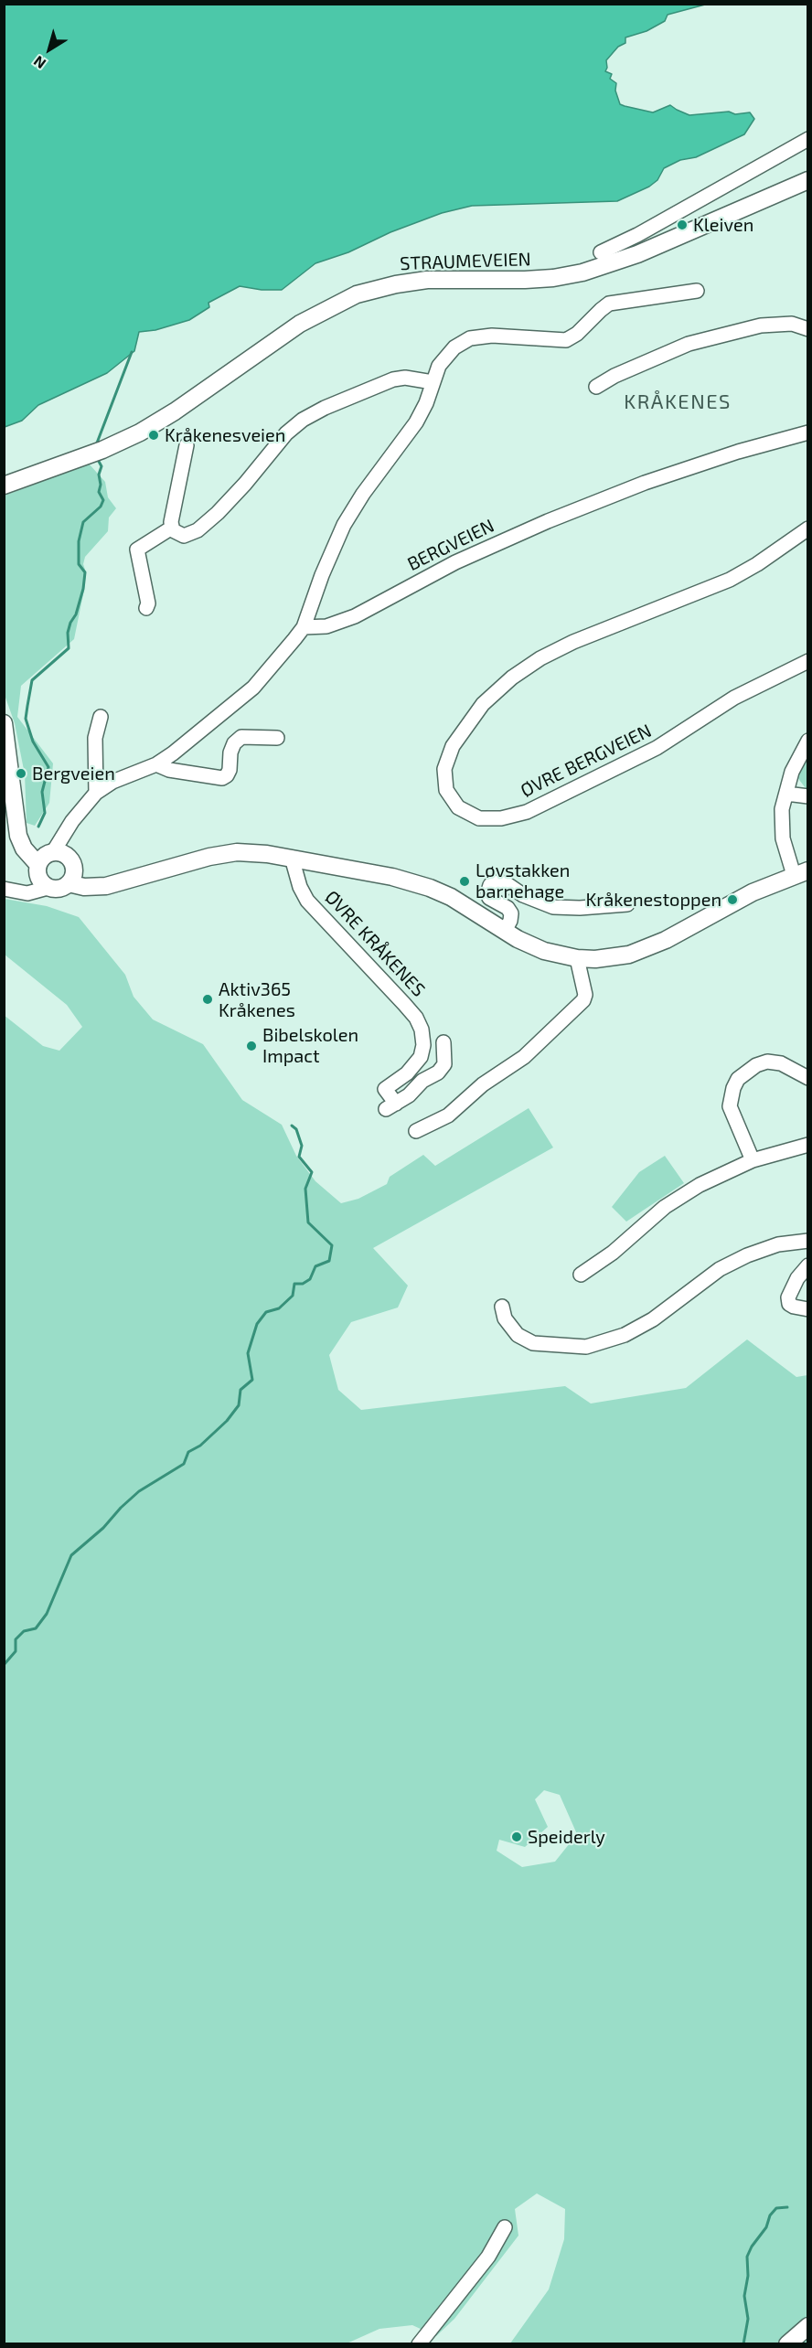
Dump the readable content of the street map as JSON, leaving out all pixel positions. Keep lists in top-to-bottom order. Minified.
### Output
{"streets":{"main road":["STRAUMEVEIEN","ØVRE KRÅKENES"],"street":["BERGVEIEN","ØVRE BERGVEIEN"]},"districts":["KRÅKENES"],"places":["Kleiven","Kråkenesveien","Bergveien","Løvstakken barnehage","Kråkenestoppen","Aktiv365 Kråkenes","Bibelskolen Impact","Speiderly"],"north":"bottom left"}
